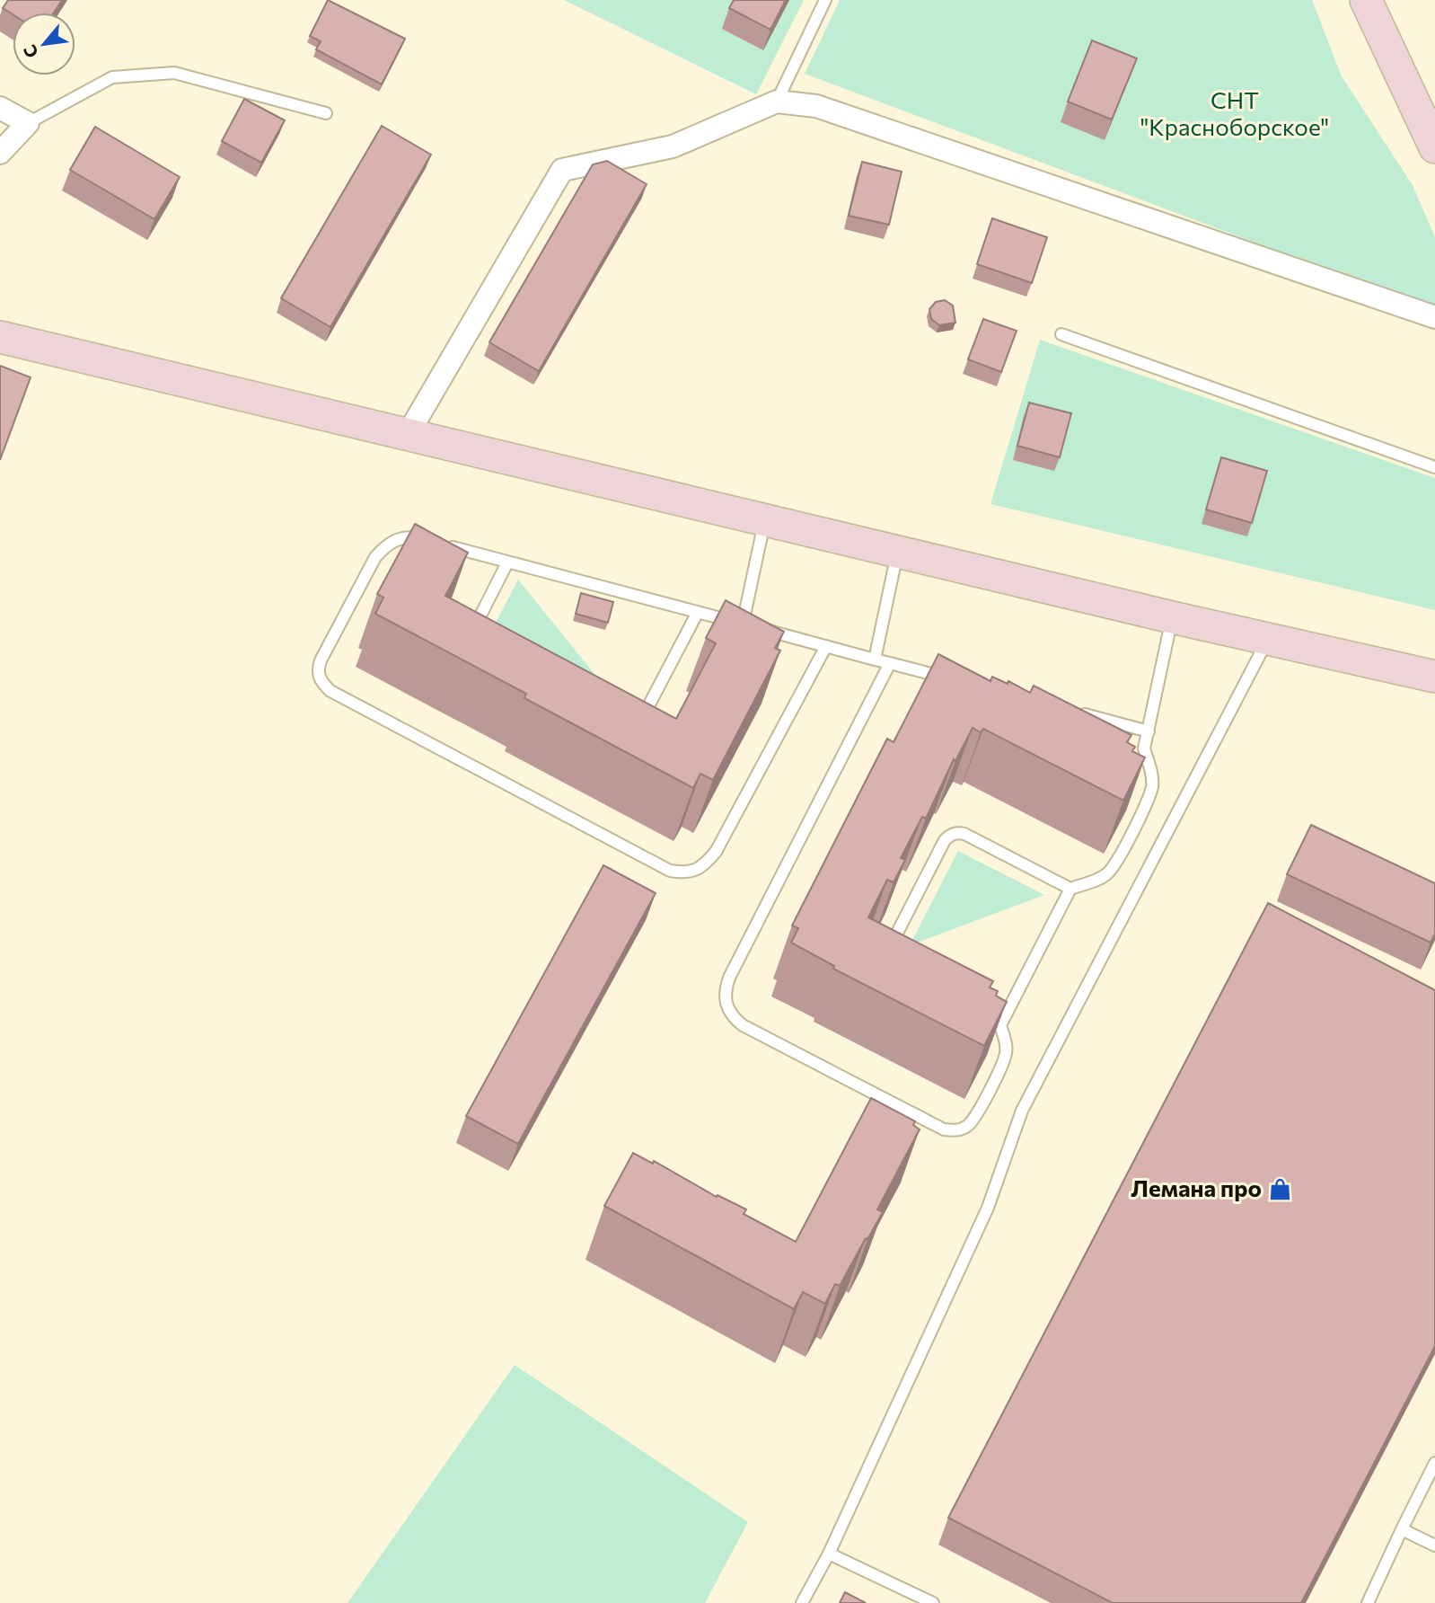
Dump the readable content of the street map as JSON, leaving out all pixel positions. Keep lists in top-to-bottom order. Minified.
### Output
{"parks":["СНТ \"Красноборское\""],"places":{"shop":["Лемана про"]},"north":"bottom left"}
